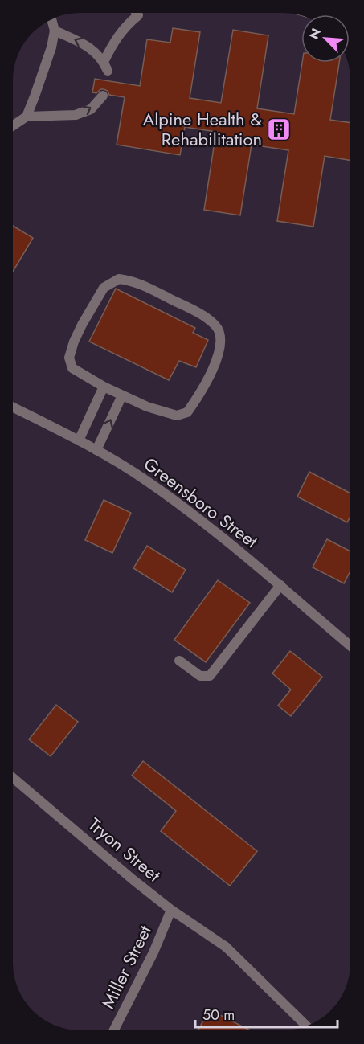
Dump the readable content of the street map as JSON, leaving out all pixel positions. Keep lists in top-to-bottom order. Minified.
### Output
{"streets":{"street":["Greensboro Street","Tryon Street","Miller Street"]},"crossings":[["Tryon Street","Miller Street"]],"places":{"building":["Alpine Health & Rehabilitation"]},"scale_bar":"50 m","north":"top left"}
